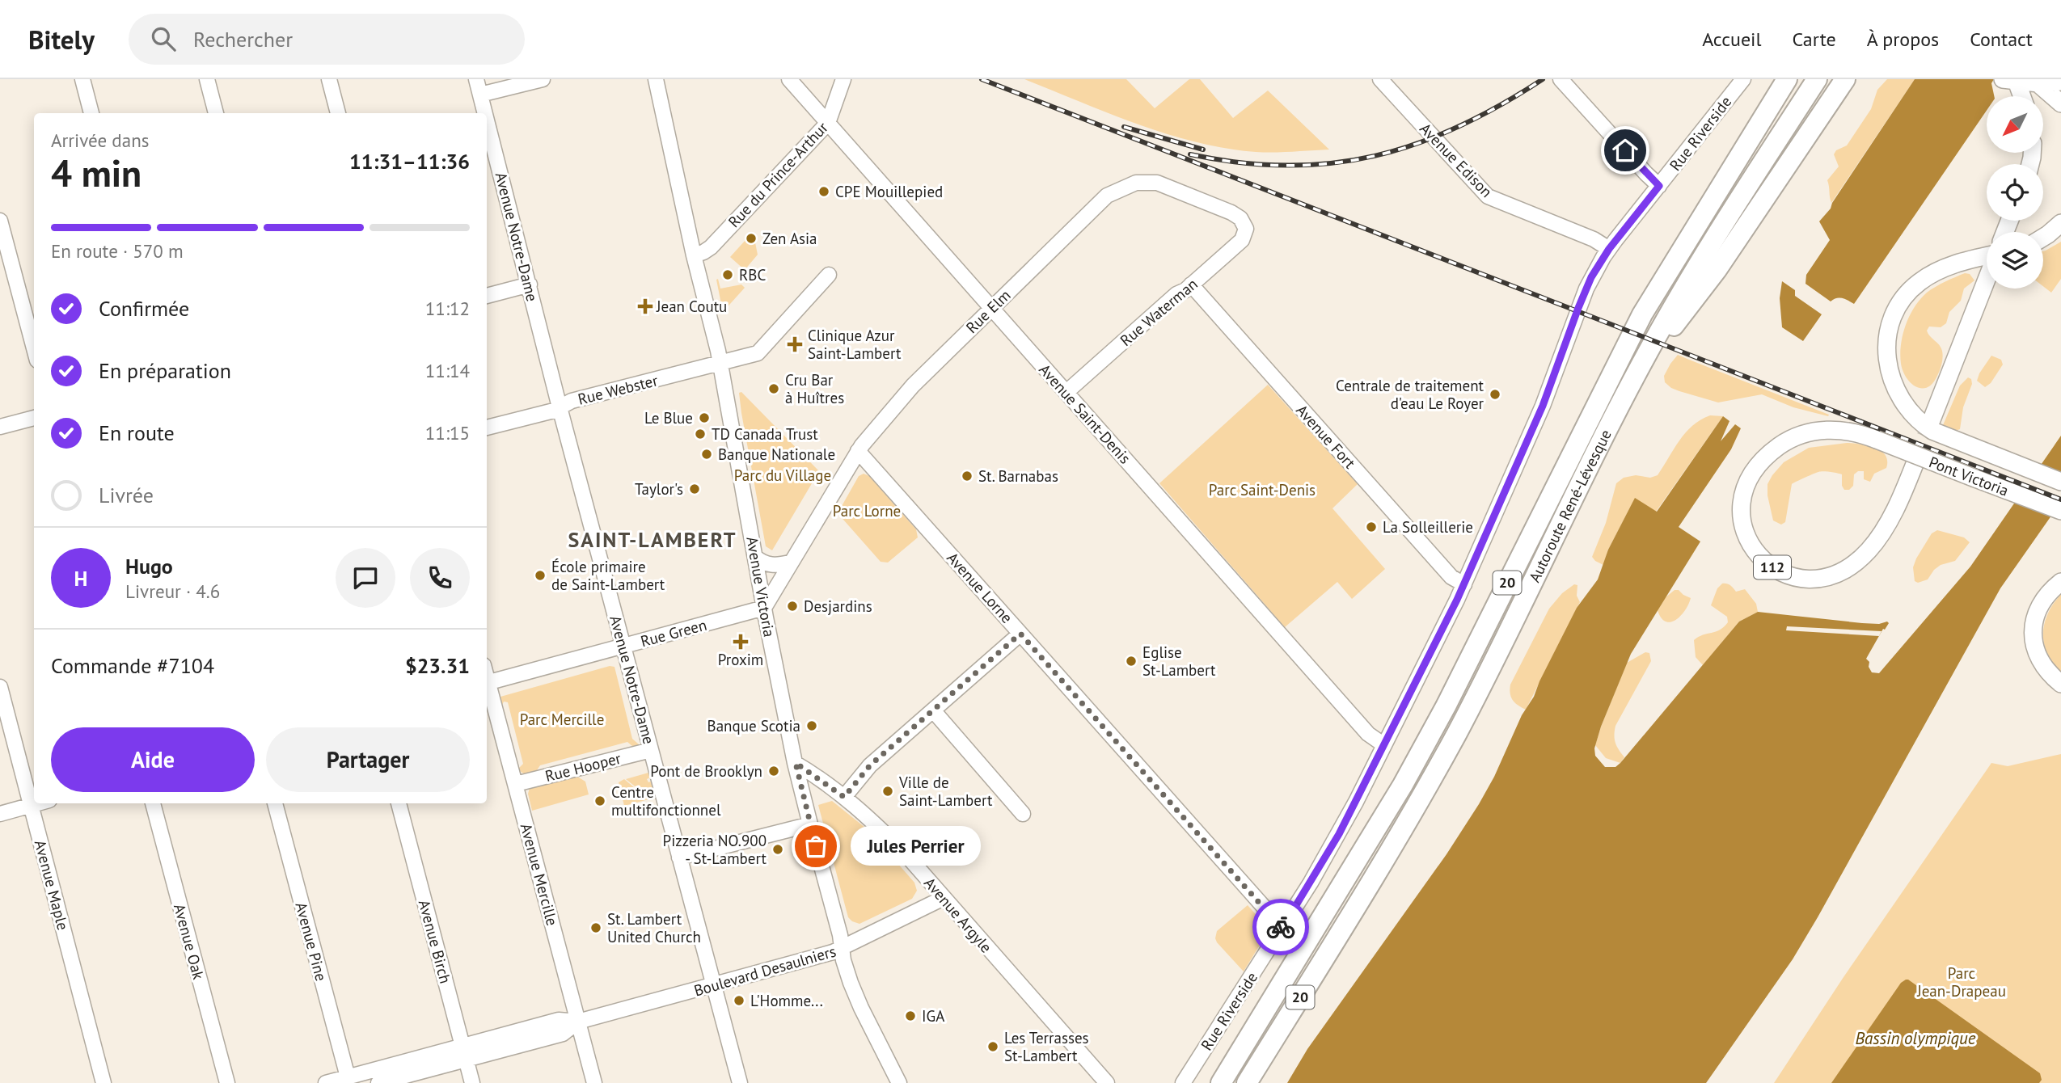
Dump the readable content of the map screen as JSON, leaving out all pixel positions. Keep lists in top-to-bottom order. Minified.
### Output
{"streets":{"highway":["Autoroute René-Lévesque","20"],"main road":["Pont Victoria","112"],"street":["Rue Riverside","Avenue Edison","Rue du Prince-Arthur","Avenue Notre-Dame","Rue Elm","Rue Waterman","Rue Webster","Avenue Saint-Denis","Avenue Fort","Avenue Victoria","Avenue Lorne","Rue Green","Rue Hooper","Avenue Mercille","Avenue Maple","Avenue Argyle","Avenue Oak","Avenue Pine","Avenue Birch","Boulevard Desaulniers"]},"crossings":[["Rue Riverside","Avenue Edison"],["Rue Riverside","Avenue Saint-Denis"],["Rue Riverside","Avenue Fort"],["Rue Riverside","Avenue Lorne"],["Rue du Prince-Arthur","Avenue Saint-Denis"],["Rue du Prince-Arthur","Avenue Victoria"],["Avenue Notre-Dame","Rue Webster"],["Avenue Notre-Dame","Rue Green"],["Avenue Notre-Dame","Rue Hooper"],["Avenue Notre-Dame","Boulevard Desaulniers"],["Rue Elm","Rue Waterman"],["Rue Elm","Avenue Saint-Denis"],["Rue Elm","Avenue Victoria"],["Rue Elm","Avenue Lorne"],["Rue Elm","Rue Green"],["Rue Waterman","Avenue Saint-Denis"],["Rue Waterman","Avenue Fort"],["Rue Webster","Avenue Victoria"],["Avenue Victoria","Rue Green"],["Avenue Victoria","Avenue Argyle"],["Avenue Victoria","Boulevard Desaulniers"],["Rue Hooper","Avenue Mercille"],["Avenue Mercille","Boulevard Desaulniers"],["Avenue Argyle","Boulevard Desaulniers"],["Avenue Pine","Boulevard Desaulniers"],["Avenue Birch","Boulevard Desaulniers"]],"districts":["SAINT-LAMBERT"],"water":["Bassin olympique"],"parks":["Parc du Village","Parc Saint-Denis","Parc Lorne","Parc Mercille","Parc Jean-Drapeau"],"places":{"other":["CPE Mouillepied","Zen Asia","RBC","Cru Bar à Huîtres","Centrale de traitement d'eau Le Royer","Le Blue","TD Canada Trust","Banque Nationale","St. Barnabas","Taylor's","La Solleillerie","École primaire de Saint-Lambert","Desjardins","Eglise St-Lambert","Banque Scotia","Pont de Brooklyn","Ville de Saint-Lambert","Centre multifonctionnel","Jules Perrier","Pizzeria NO.900 - St-Lambert","St. Lambert United Church","L'Homme...","IGA","Les Terrasses St-Lambert"],"health":["Jean Coutu","Clinique Azur Saint-Lambert","Proxim"]},"north":"bottom left","page":{"header":"Bitely","search":"Rechercher","nav":["Accueil","Carte","À propos","Contact"],"heading":["4 min","Arrivée dans","11:31–11:36"],"panel":["Hugo","Livreur · 4.6","Commande #7104","$23.31"],"bar":"En route · 570 m","list":[["Confirmée","11:12"],["En préparation","11:14"],["En route","11:15"],"Livrée"],"round":"H","buttons":["Aide","Partager"],"bubble":"Jules Perrier"}}
